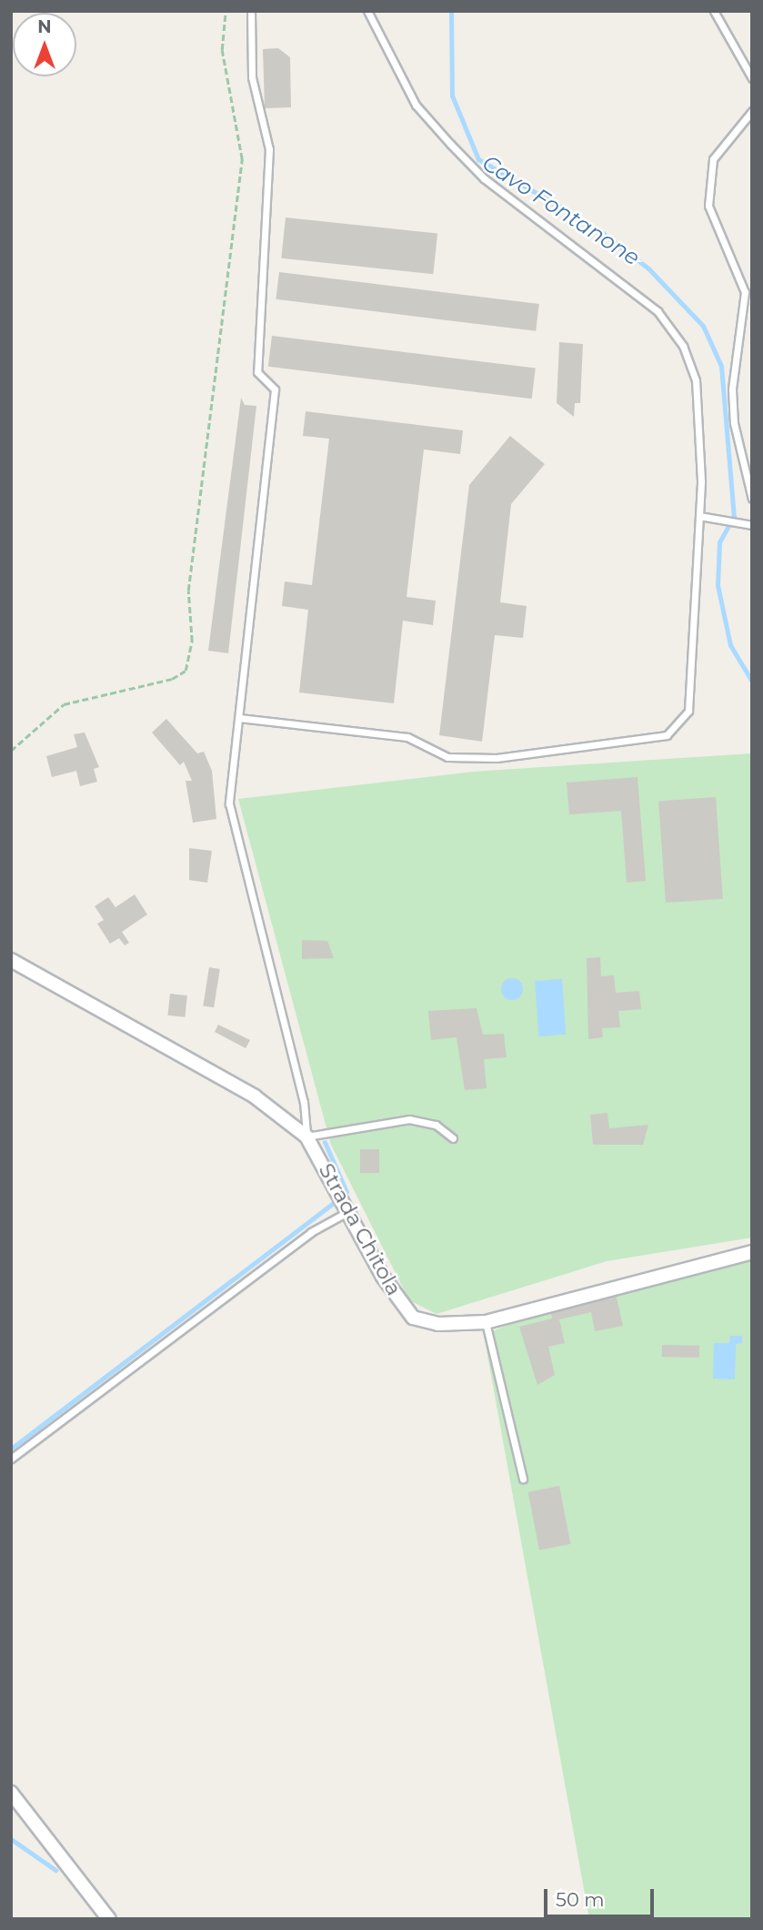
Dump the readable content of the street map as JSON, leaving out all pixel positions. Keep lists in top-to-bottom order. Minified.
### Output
{"streets":{"street":["Strada Chitola"]},"water":["Cavo Fontanone"],"scale_bar":"50 m","north":"top"}
